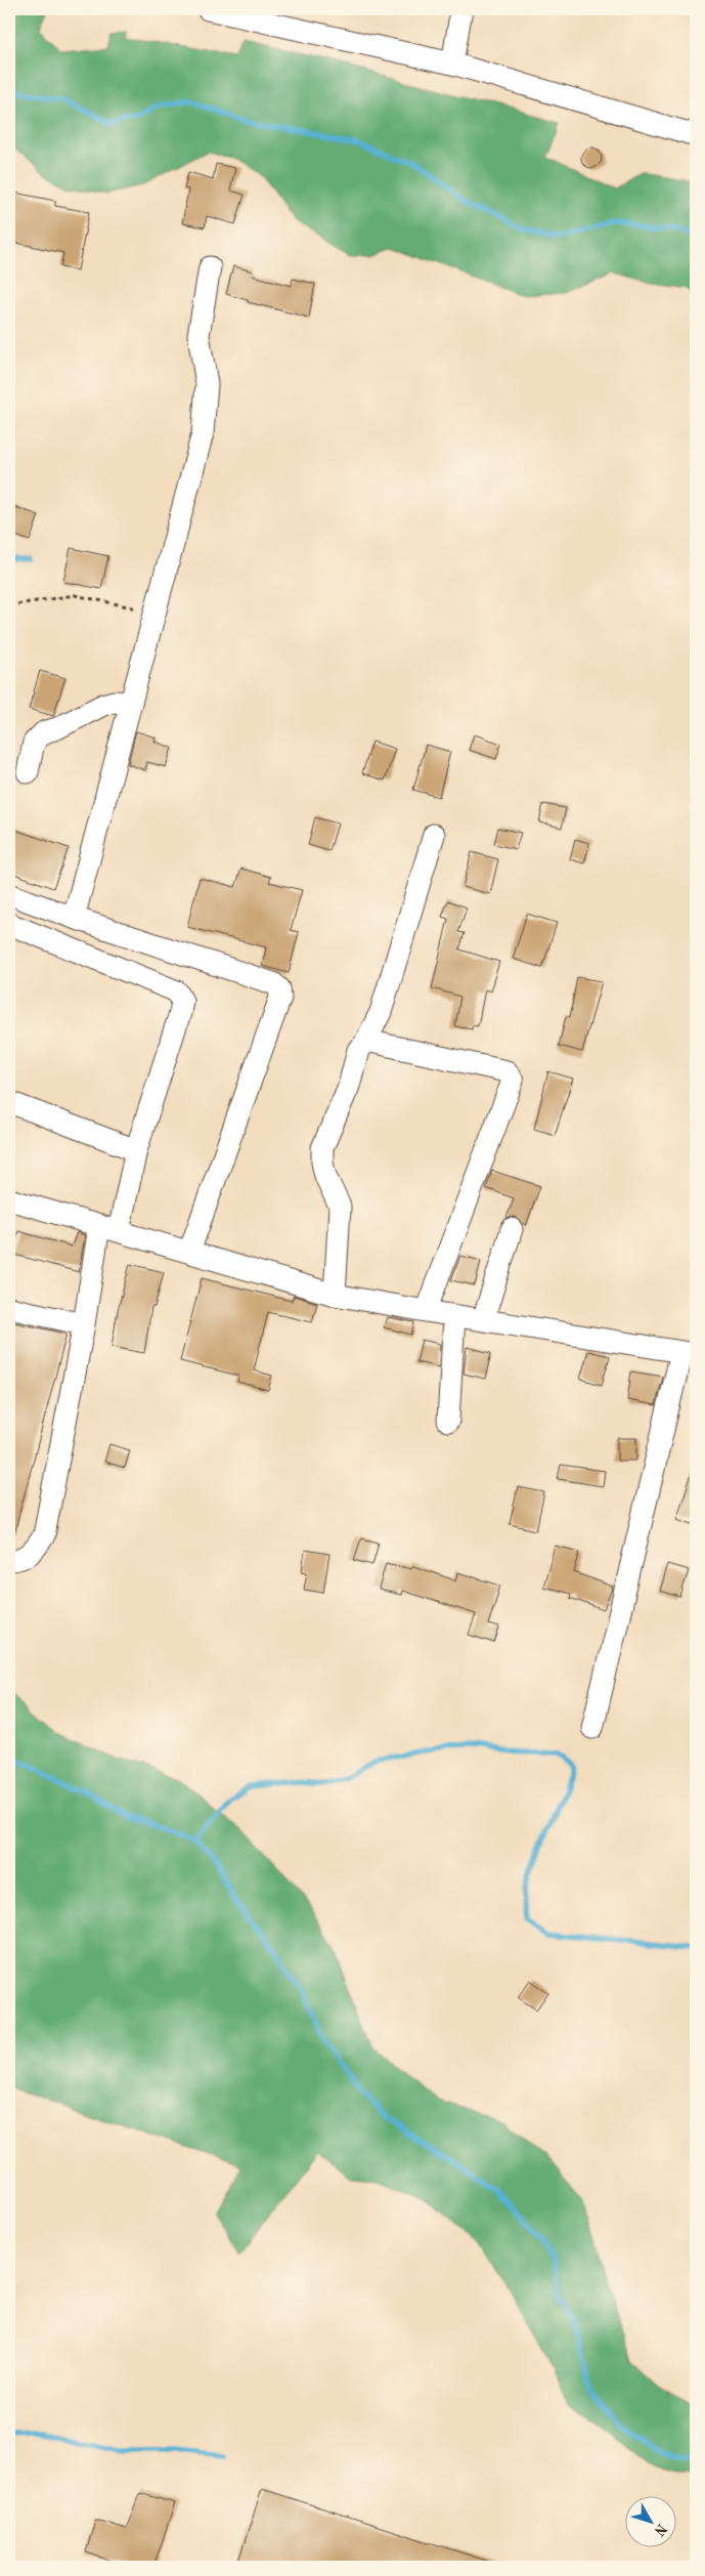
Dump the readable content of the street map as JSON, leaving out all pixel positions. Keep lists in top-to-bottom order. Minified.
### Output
{"north":"bottom right"}
